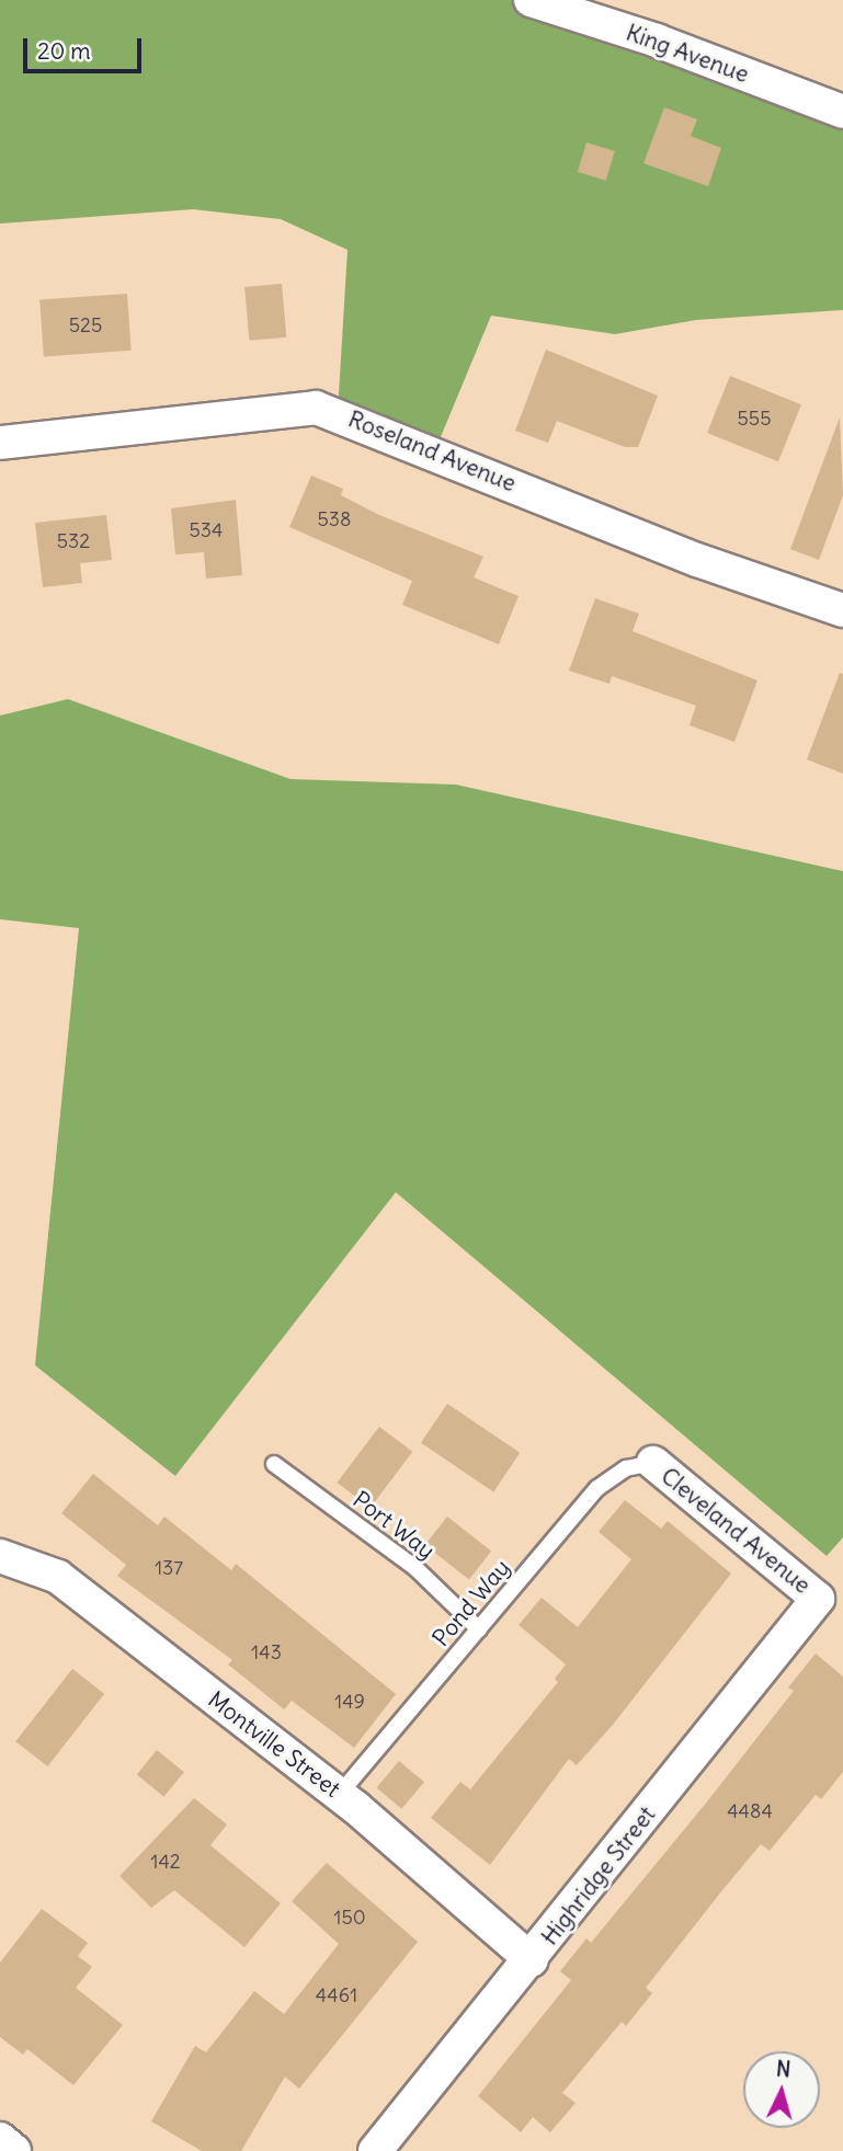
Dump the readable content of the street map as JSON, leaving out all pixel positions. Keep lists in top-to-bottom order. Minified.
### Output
{"streets":{"street":["King Avenue","Roseland Avenue","Cleveland Avenue","Montville Street","Highridge Street"],"lane":["Port Way","Pond Way"]},"crossings":[["Port Way","Pond Way"],["Cleveland Avenue","Pond Way"],["Cleveland Avenue","Highridge Street"],["Pond Way","Montville Street"],["Montville Street","Highridge Street"]],"house_numbers":["525","555","538","534","532","137","143","149","4484","142","150","4461"],"scale_bar":"20 m","north":"top"}
